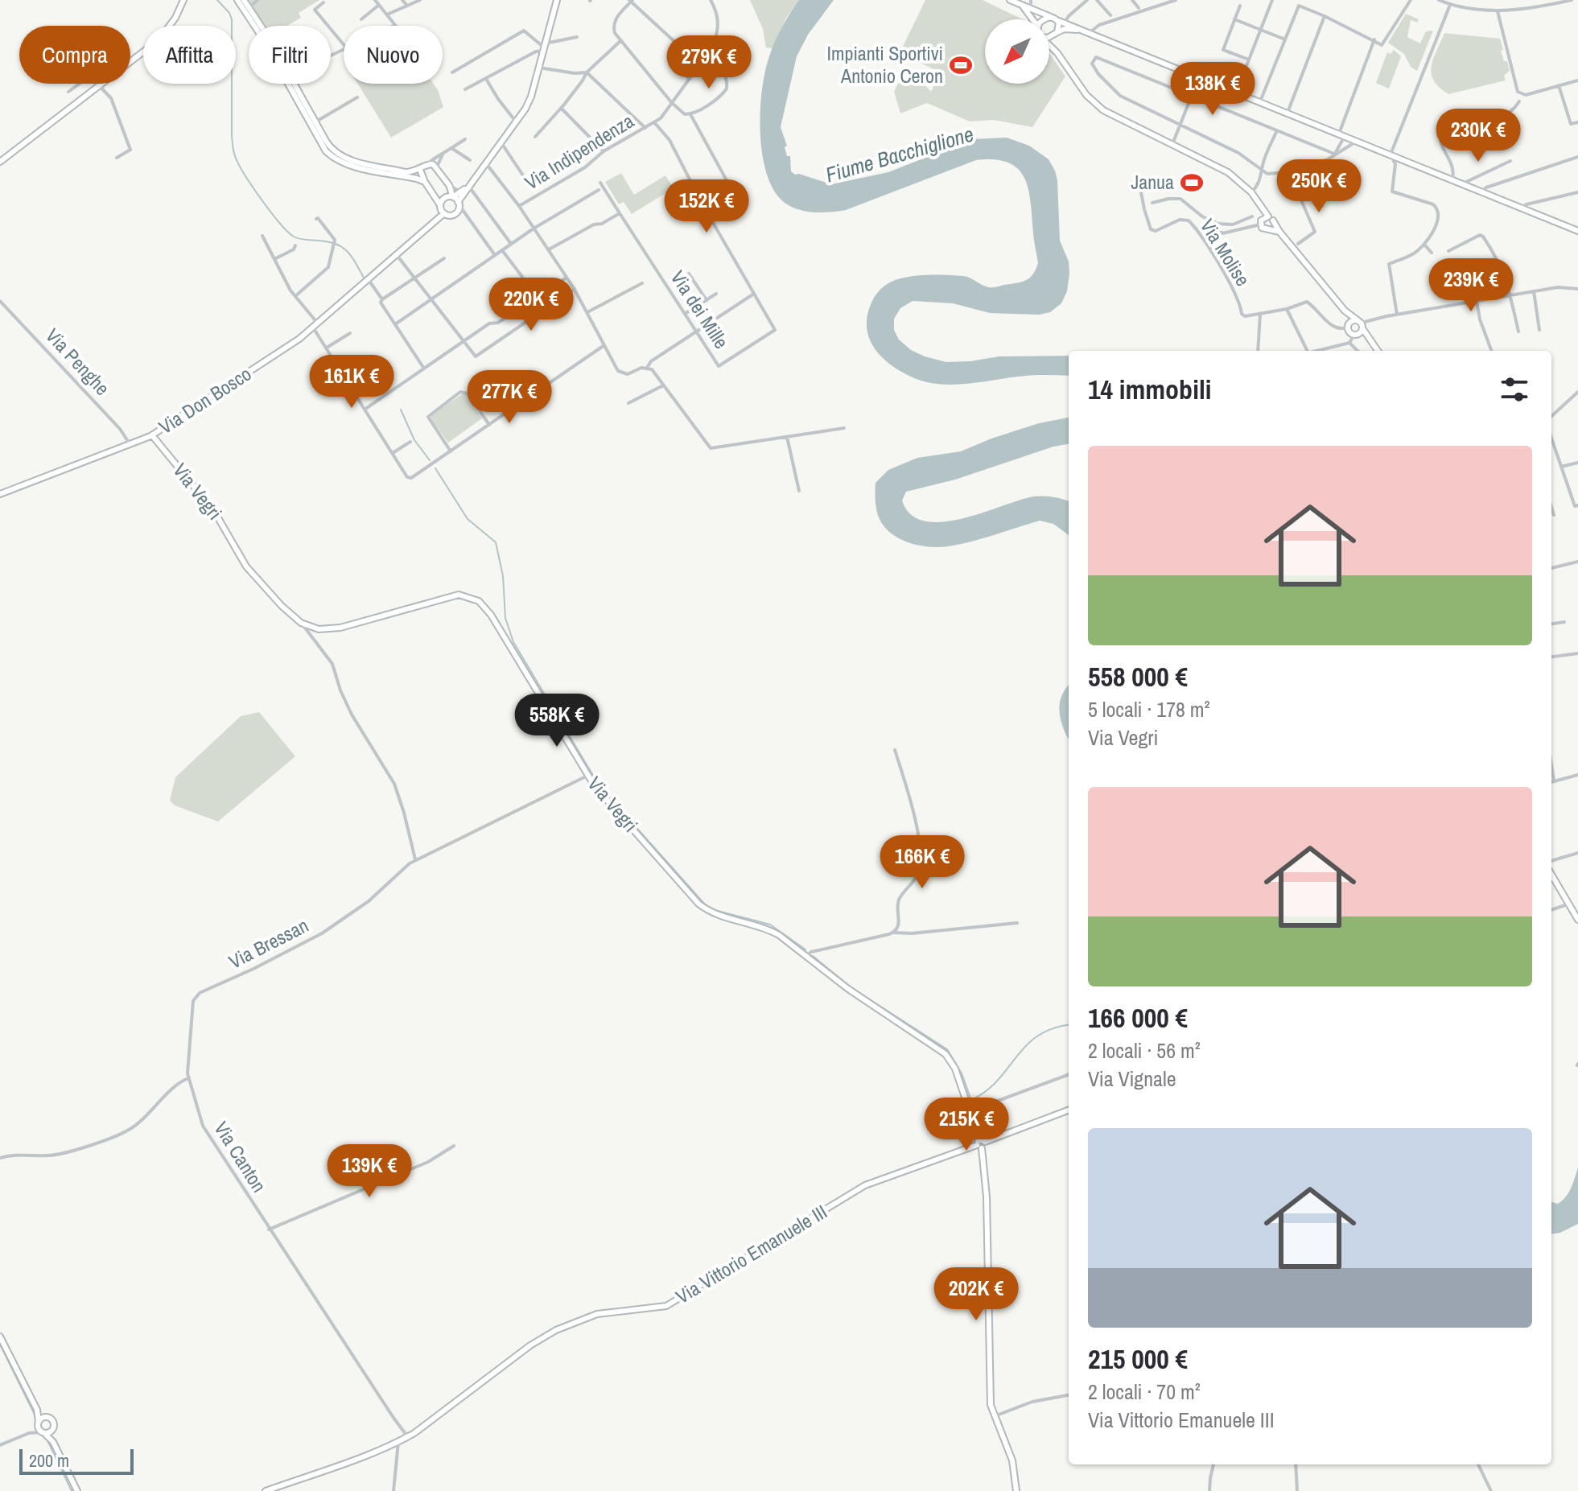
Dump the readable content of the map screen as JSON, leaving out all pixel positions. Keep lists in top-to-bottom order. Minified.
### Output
{"streets":{"street":["Via Indipendenza","Via Molise","Via dei Mille","Via Penghe","Via Don Bosco","Via Vegri","Via Bressan","Via Canton","Via Vittorio Emanuele III"]},"crossings":[["Via Penghe","Via Don Bosco"],["Via Don Bosco","Via Vegri"],["Via Vegri","Via Bressan"],["Via Vegri","Via Vittorio Emanuele III"],["Via Bressan","Via Canton"],["Via Canton","Via Vittorio Emanuele III"]],"water":["Fiume Bacchiglione"],"places":{"sports":["Impianti Sportivi Antonio Ceron","Janua"]},"scale_bar":"200 m","north":"bottom left","page":{"chip":["Compra","Affitta","Filtri","Nuovo"],"price":["279K €","138K €","230K €","250K €","152K €","239K €","220K €","161K €","277K €","558K €","166K €","215K €","139K €","202K €"],"heading":"14 immobili","list":[{"name":"558 000 €","note":"5 locali · 178 m² · Via Vegri"},{"name":"166 000 €","note":"2 locali · 56 m² · Via Vignale"},{"name":"215 000 €","note":"2 locali · 70 m² · Via Vittorio Emanuele III"}],"scale":"200 m"}}
